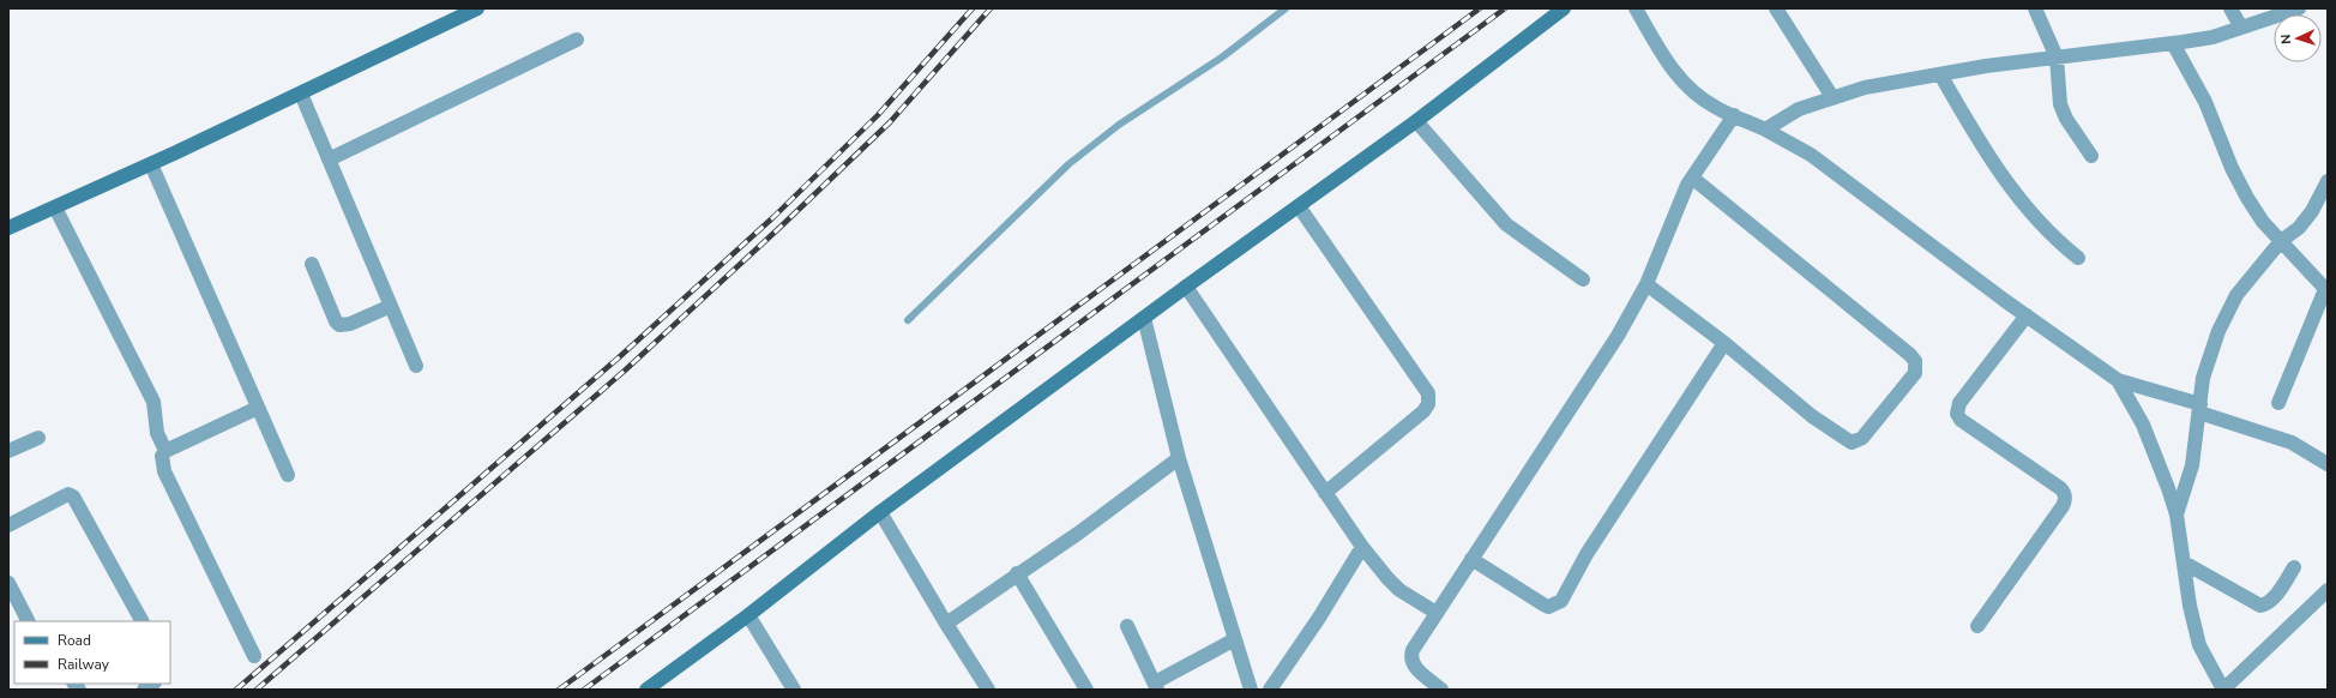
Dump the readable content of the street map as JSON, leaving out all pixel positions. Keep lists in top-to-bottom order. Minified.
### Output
{"legend":["Road","Railway"],"north":"left"}
